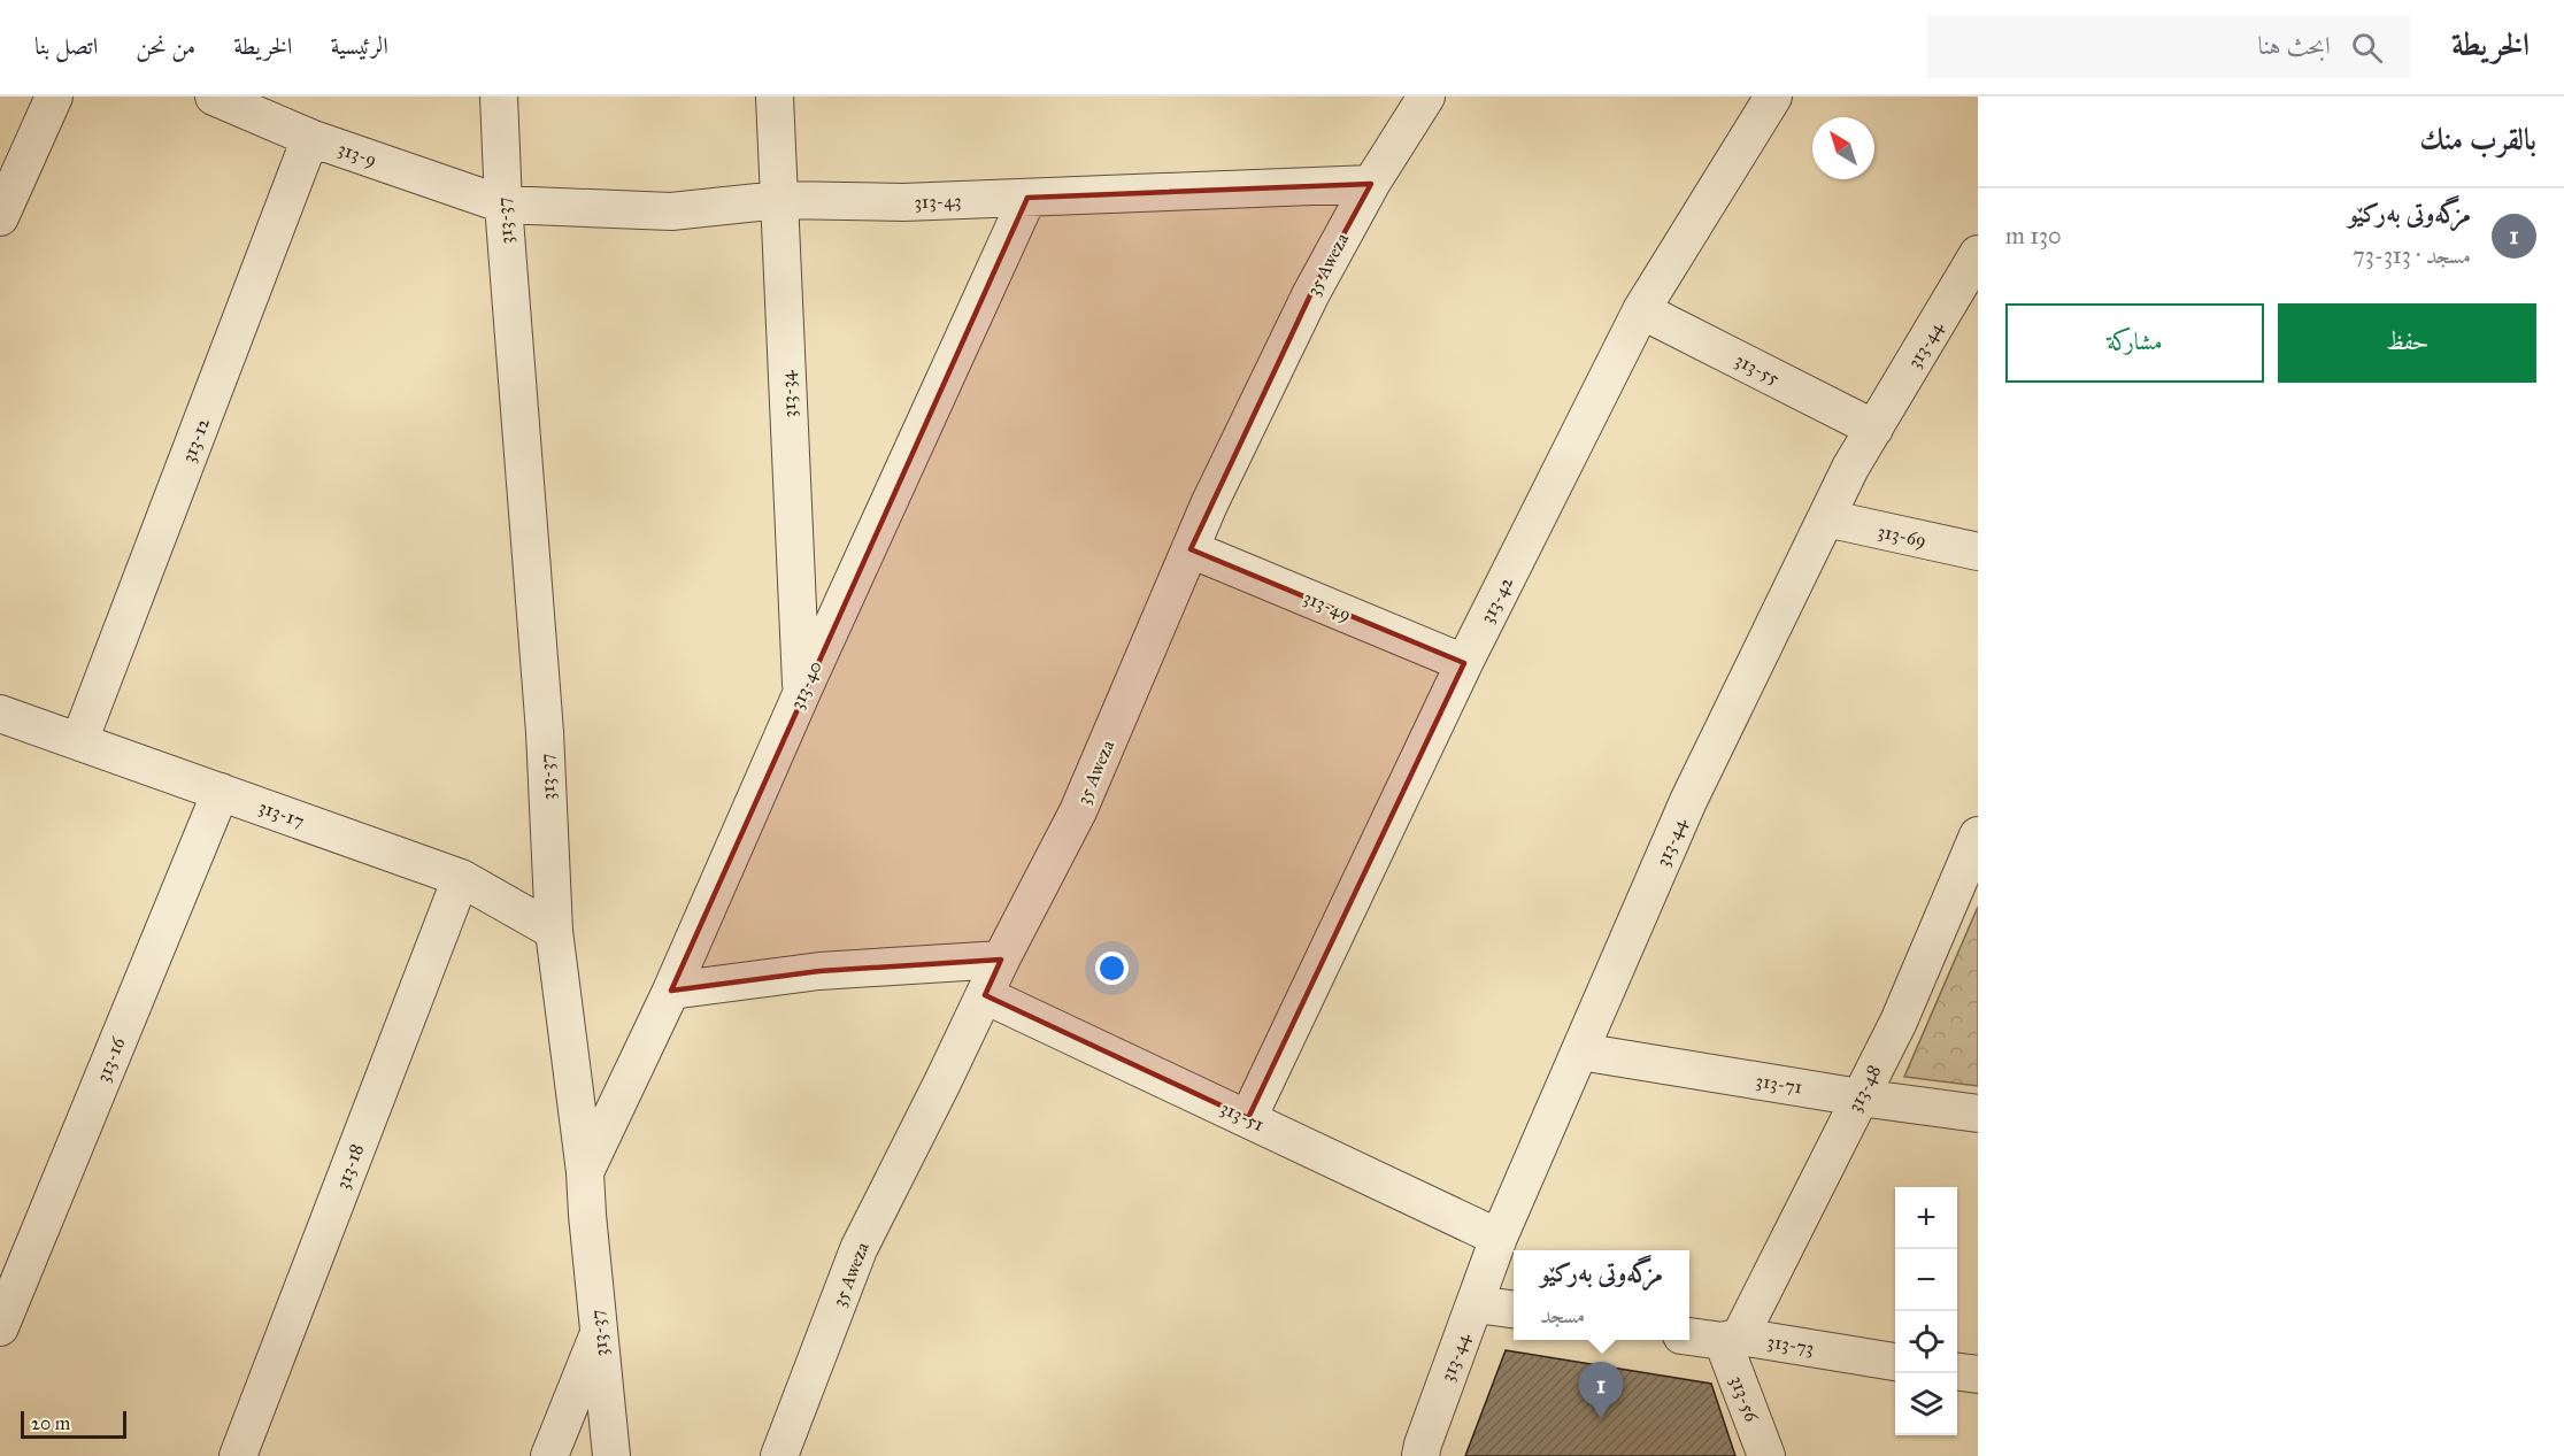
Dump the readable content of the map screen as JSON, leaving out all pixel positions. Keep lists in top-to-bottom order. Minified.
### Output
{"streets":{"street":["313-9","313-43","313-37","35 Aweza","313-44","313-55","313-34","313-12","313-69","313-42","313-49","313-40","313-17","313-16","313-71","313-48","313-51","313-18","313-73","313-56"]},"crossings":[["313-9","313-43"],["313-9","313-37"],["313-9","313-12"],["313-43","313-37"],["313-43","35 Aweza"],["313-43","313-34"],["313-43","313-40"],["313-37","313-40"],["313-37","313-17"],["35 Aweza","313-49"],["35 Aweza","313-51"],["313-44","313-55"],["313-44","313-69"],["313-44","313-71"],["313-44","313-51"],["313-55","313-42"],["313-34","313-40"],["313-12","313-17"],["313-42","313-49"],["313-42","313-51"],["313-17","313-16"],["313-17","313-18"],["313-71","313-48"],["313-48","313-73"],["313-48","313-56"],["313-73","313-56"]],"scale_bar":"20 m","north":"top left","page":{"header":"الخريطة","search":"ابحث هنا","nav":["الرئيسية","الخريطة","من نحن","اتصل بنا"],"heading":"بالقرب منك","list":[{"mark":"1","name":"مزگەوتی بەرکێو","note":"مسجد · 313-73","value":"130 m"}],"buttons":["حفظ","مشاركة"],"map_buttons":["+","−"],"popup":["مزگەوتی بەرکێو","مسجد"],"pins":"1","scale":"20 m"}}
